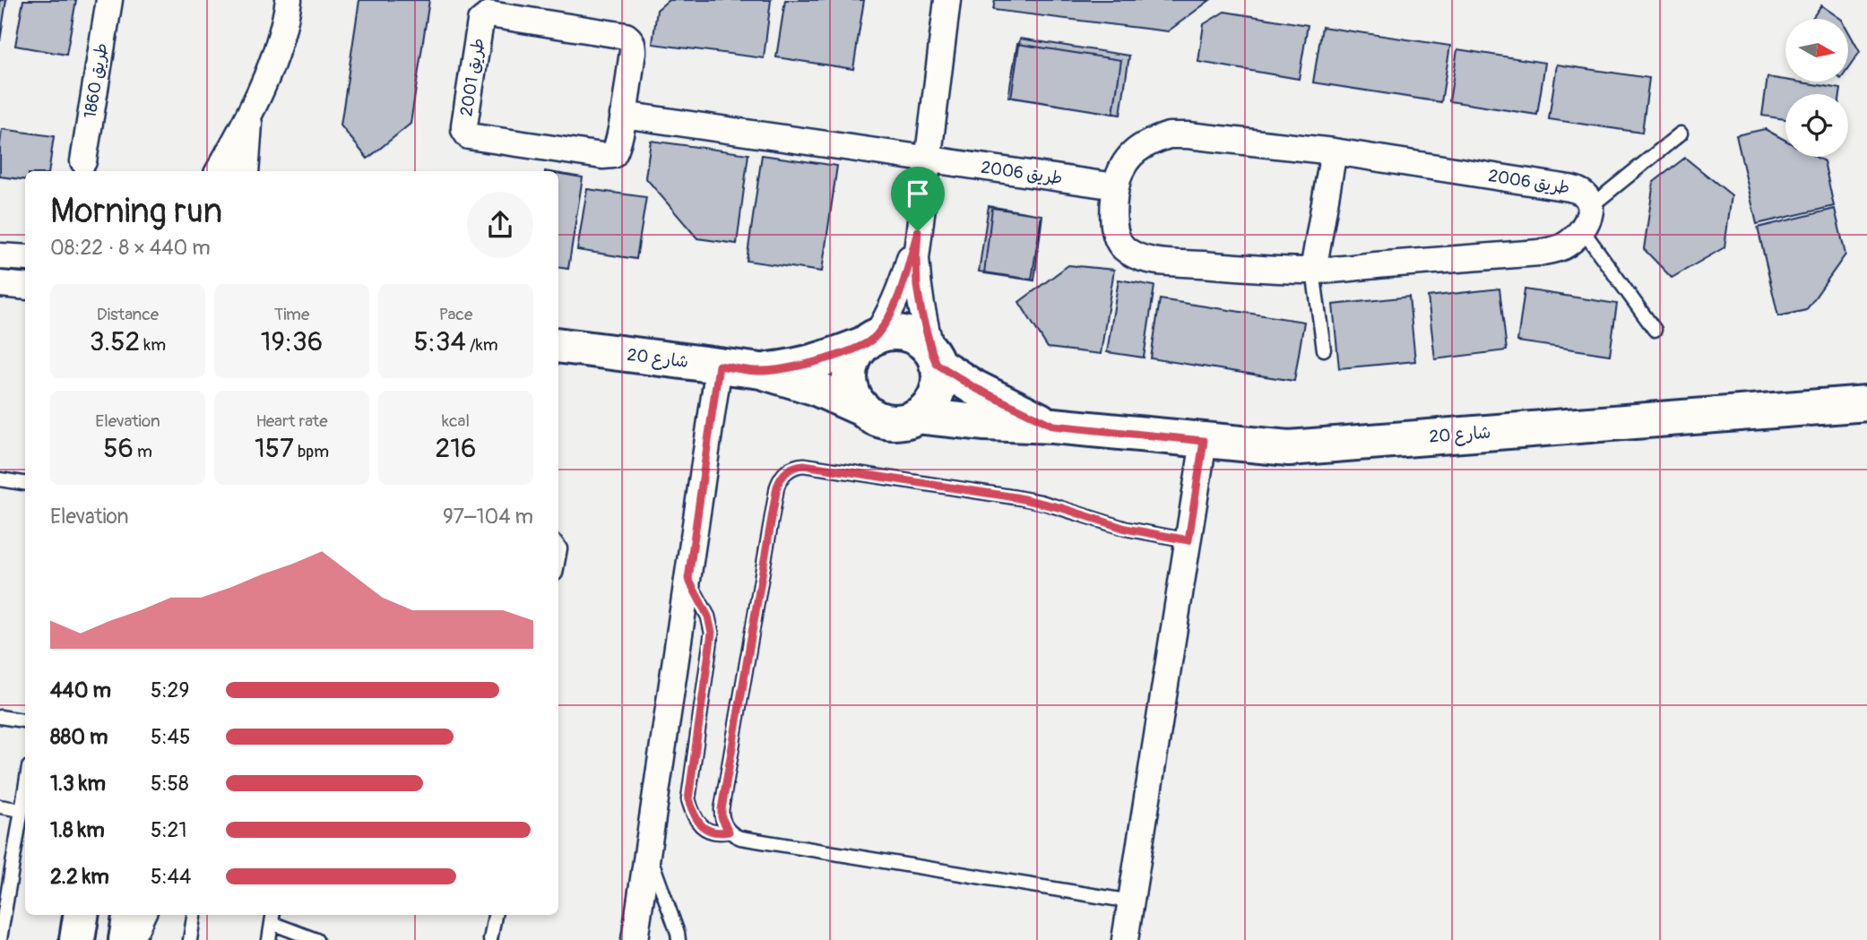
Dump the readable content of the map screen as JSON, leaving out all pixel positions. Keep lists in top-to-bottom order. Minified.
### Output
{"streets":{"street":["طريق 2001","طريق 1860","طريق 2006","شارع 20"]},"north":"right","page":{"heading":["Morning run","08:22 · 8 × 440 m"],"stats":[["Distance","3.52 km"],["Time","19:36"],["Pace","5:34 /km"],["Elevation","56 m"],["Heart rate","157 bpm"],["kcal","216"]],"chart":["Elevation","97–104 m"],"list":[{"name":"440 m","note":"5:29"},{"name":"880 m","note":"5:45"},{"name":"1.3 km","note":"5:58"},{"name":"1.8 km","note":"5:21"},{"name":"2.2 km","note":"5:44"}]}}
